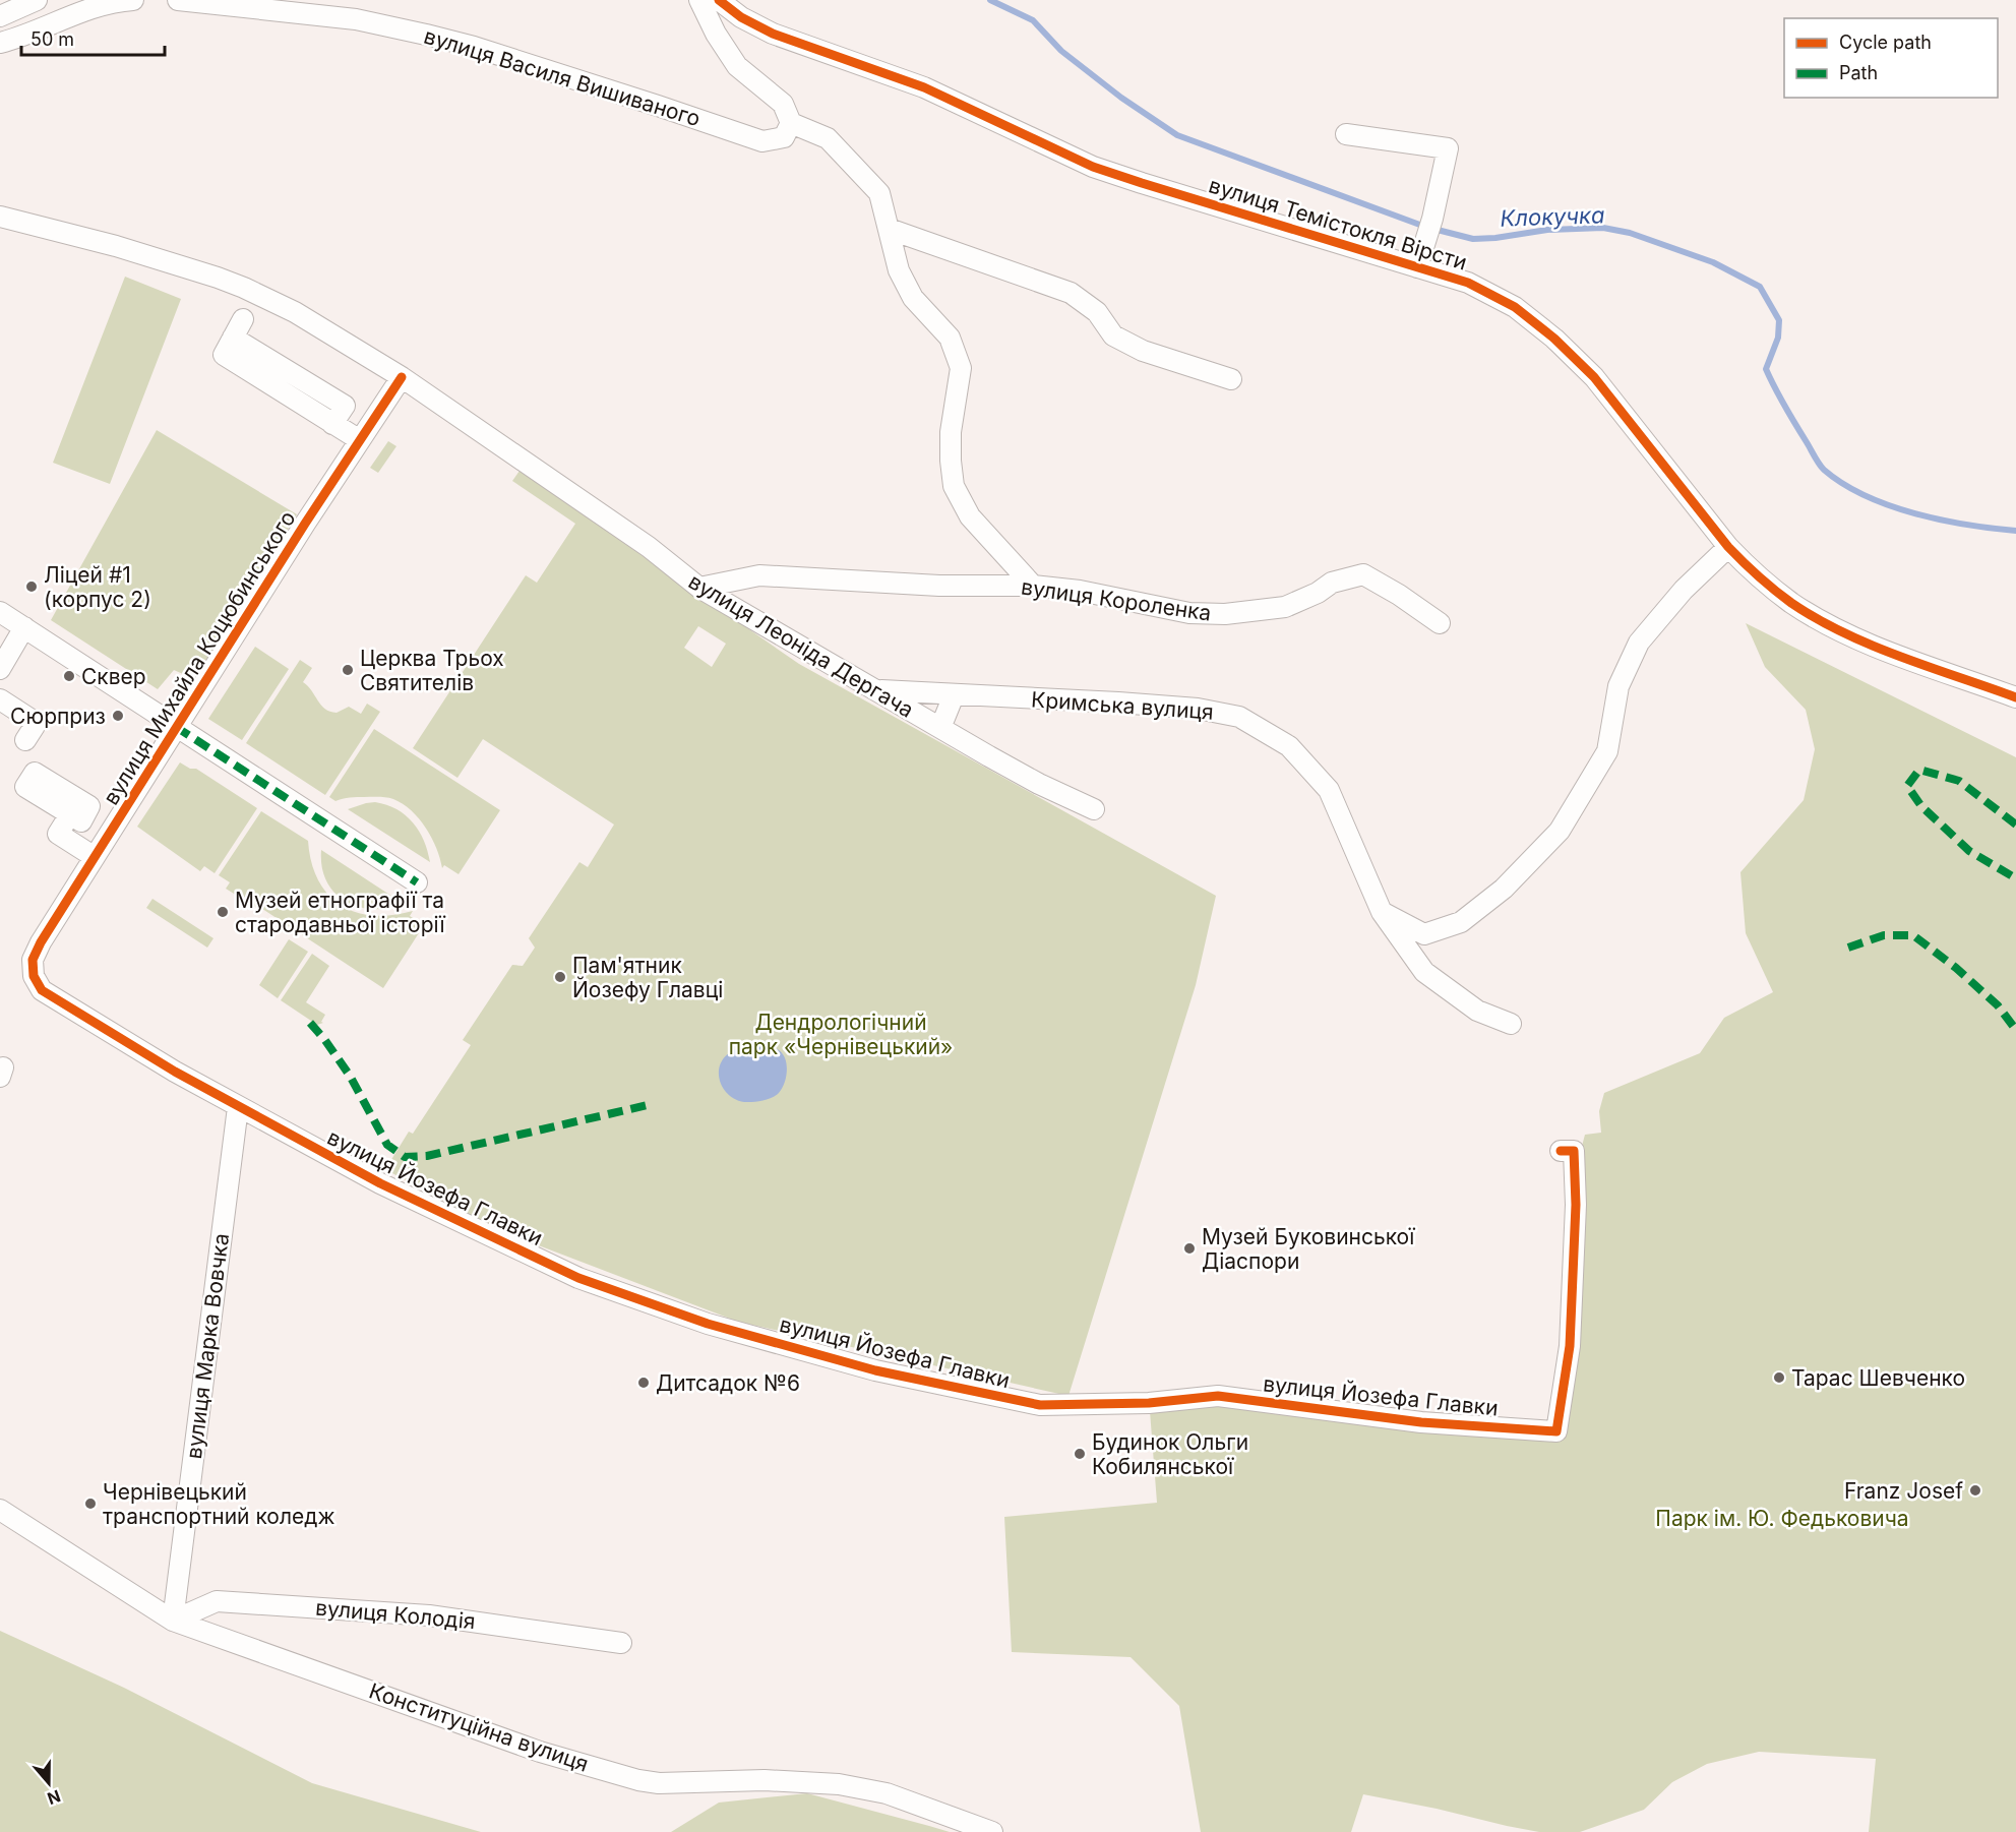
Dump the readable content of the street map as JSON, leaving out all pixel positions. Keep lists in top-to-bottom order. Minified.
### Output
{"streets":{"street":["вулиця Василя Вишиваного","вулиця Темістокля Вірсти","вулиця Короленка","вулиця Леоніда Дергача","вулиця Михайла Коцюбинського","Кримська вулиця","вулиця Йозефа Главки","вулиця Марка Вовчка","вулиця Колодія","Конституційна вулиця"]},"crossings":[["вулиця Короленка","вулиця Леоніда Дергача"],["вулиця Леоніда Дергача","вулиця Михайла Коцюбинського"],["вулиця Леоніда Дергача","Кримська вулиця"],["вулиця Михайла Коцюбинського","вулиця Йозефа Главки"],["вулиця Йозефа Главки","вулиця Марка Вовчка"],["вулиця Марка Вовчка","вулиця Колодія"],["вулиця Марка Вовчка","Конституційна вулиця"],["вулиця Колодія","Конституційна вулиця"]],"water":["Клокучка"],"parks":["Дендрологічний парк «Чернівецький»","Парк ім. Ю. Федьковича"],"places":["Ліцей #1 (корпус 2)","Церква Трьох Святителів","Сквер","Сюрприз","Музей етнографії та стародавньої історії","Пам'ятник Йозефу Главці","Музей Буковинської Діаспори","Тарас Шевченко","Дитсадок №6","Будинок Ольги Кобилянської","Franz Josef","Чернівецький транспортний коледж"],"legend":["Cycle path","Path"],"scale_bar":"50 m","north":"bottom"}
